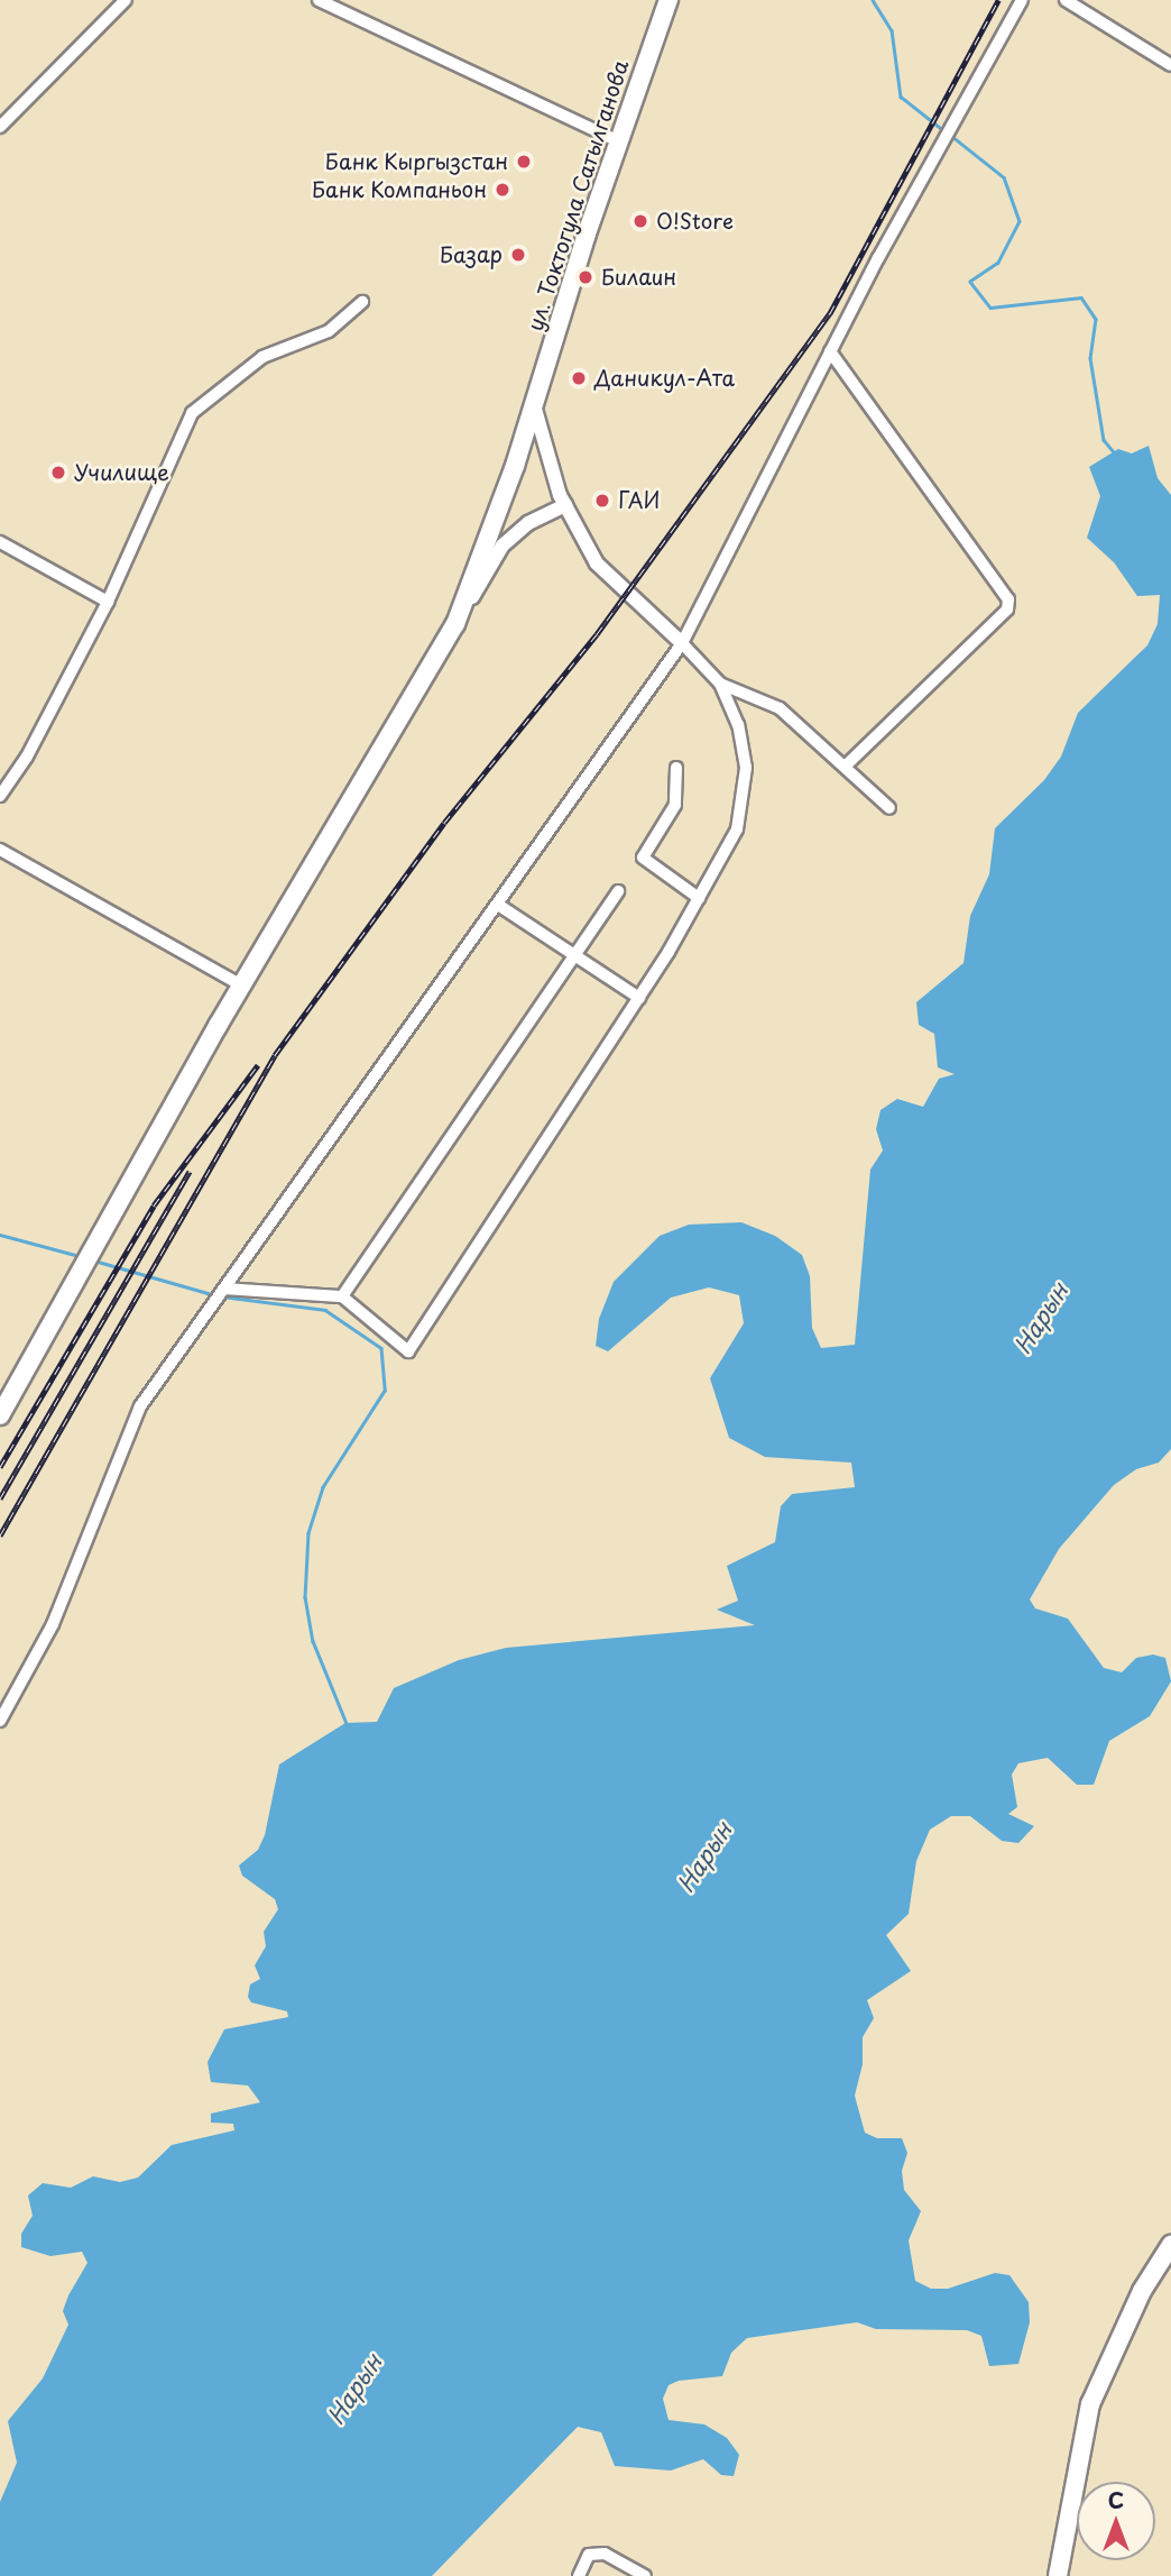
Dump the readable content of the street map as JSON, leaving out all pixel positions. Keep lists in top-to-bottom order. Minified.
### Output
{"streets":{"main road":["ул. Токтогула Сатылганова"]},"water":["Нарын"],"places":["Банк Кыргызстан","Банк Компаньон","O!Store","Базар","Билаин","Даникул-Ата","Училище","ГАИ"],"north":"top"}
